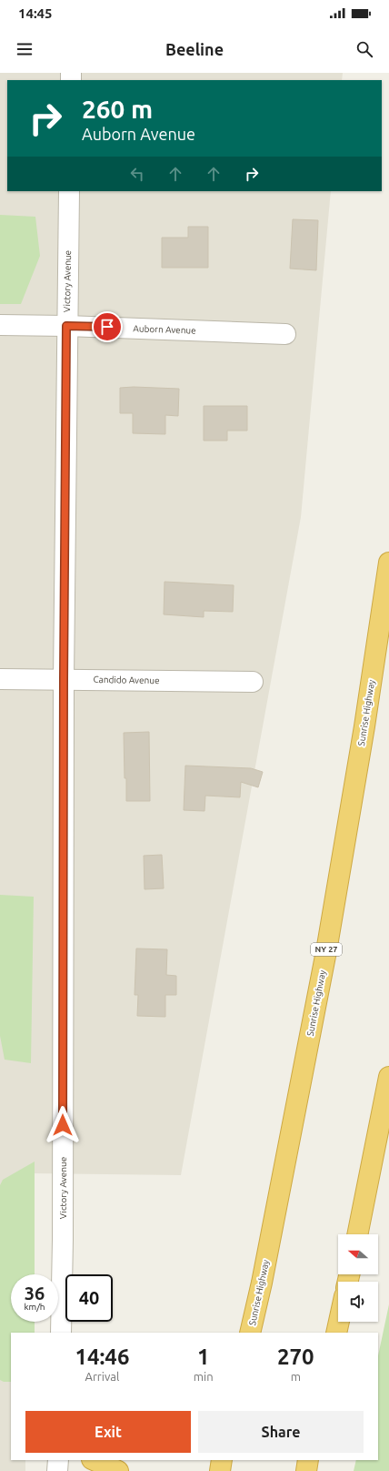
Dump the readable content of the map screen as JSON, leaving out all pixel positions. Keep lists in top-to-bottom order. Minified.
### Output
{"streets":{"highway":["Sunrise Highway","NY 27"],"street":["Victory Avenue","Auborn Avenue","Candido Avenue"]},"crossings":[["Victory Avenue","Auborn Avenue"],["Victory Avenue","Candido Avenue"]],"north":"left","page":{"status":"14:45","header":"Beeline","turn":["260 m","Auborn Avenue"],"speed":"36 km/h","limit":"40","eta":["14:46","Arrival","1","min","270","m"],"buttons":["Exit","Share"]}}
